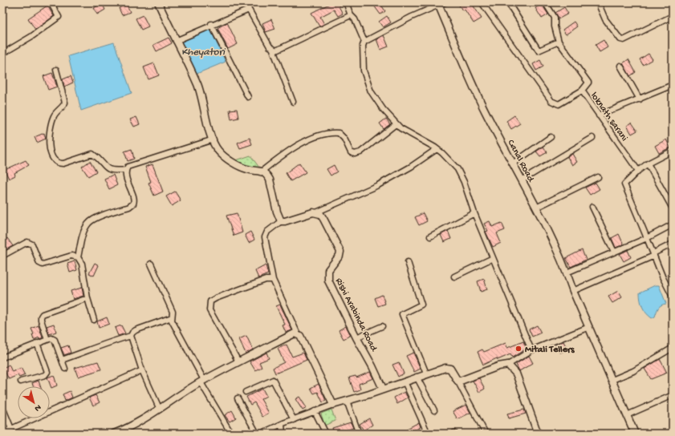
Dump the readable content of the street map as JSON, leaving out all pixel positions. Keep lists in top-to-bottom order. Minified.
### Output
{"streets":{"street":["loknath sarani","Canal Road","Rishi Arabinda Road"]},"water":["Kheyatori"],"places":["Mitali Tellers"],"north":"bottom right"}
